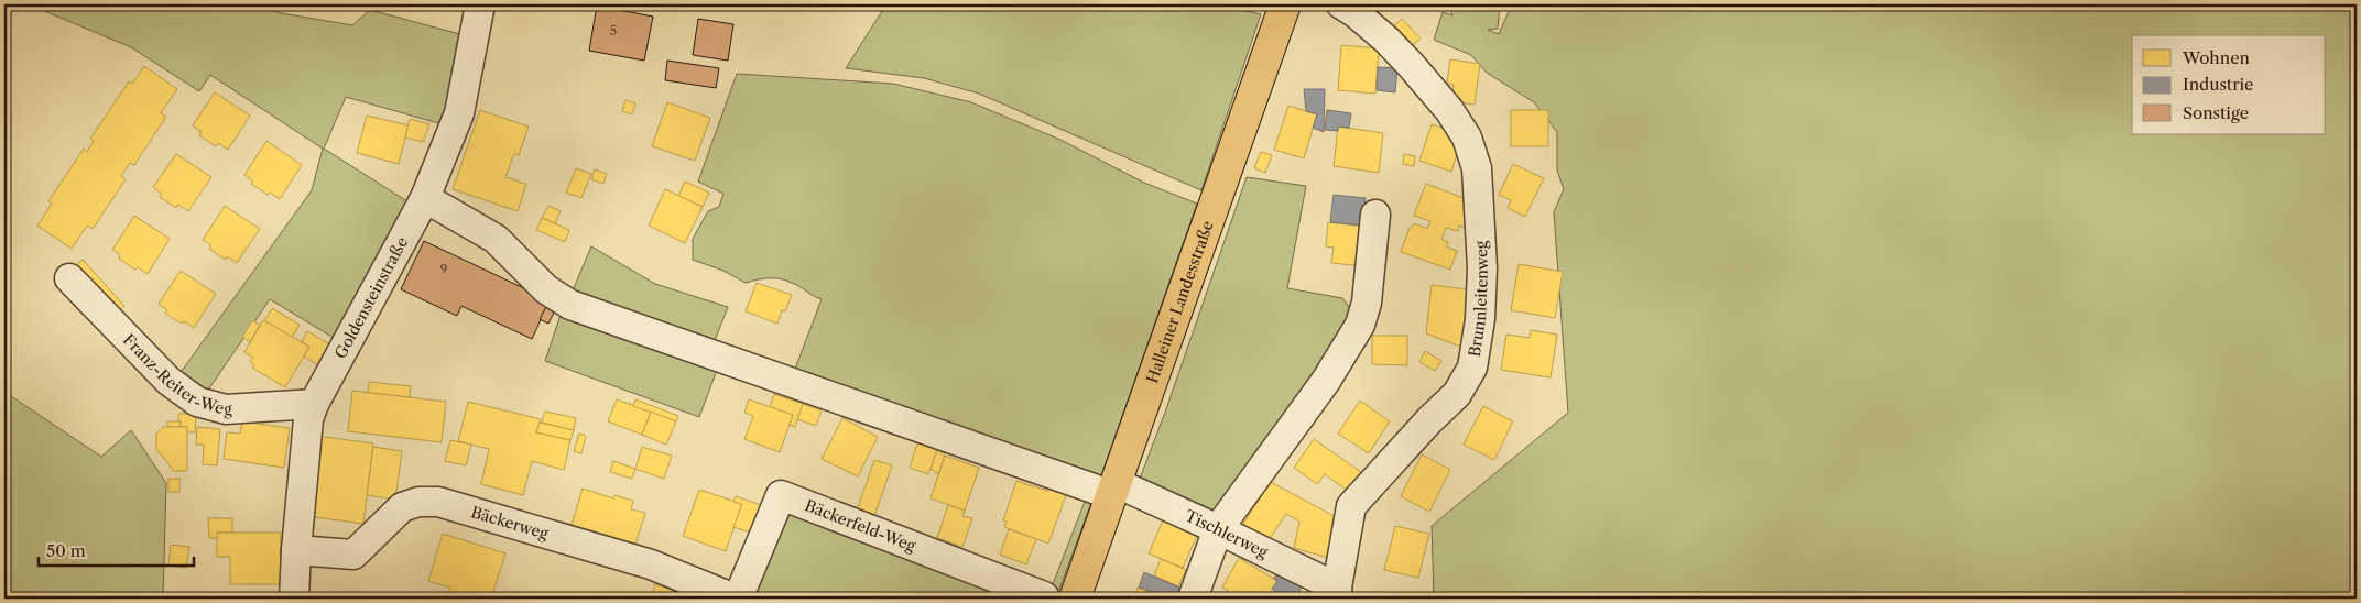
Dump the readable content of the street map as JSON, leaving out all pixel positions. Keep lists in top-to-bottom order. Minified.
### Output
{"streets":{"main road":["Halleiner Landesstraße"],"street":["Goldensteinstraße","Brunnleitenweg","Franz-Reiter-Weg","Bäckerweg","Bäckerfeld-Weg","Tischlerweg"]},"crossings":[["Goldensteinstraße","Franz-Reiter-Weg"],["Goldensteinstraße","Bäckerweg"],["Goldensteinstraße","Tischlerweg"],["Brunnleitenweg","Tischlerweg"],["Halleiner Landesstraße","Tischlerweg"],["Bäckerweg","Bäckerfeld-Weg"]],"house_numbers":["5","9"],"legend":["Wohnen","Industrie","Sonstige"],"scale_bar":"50 m"}
